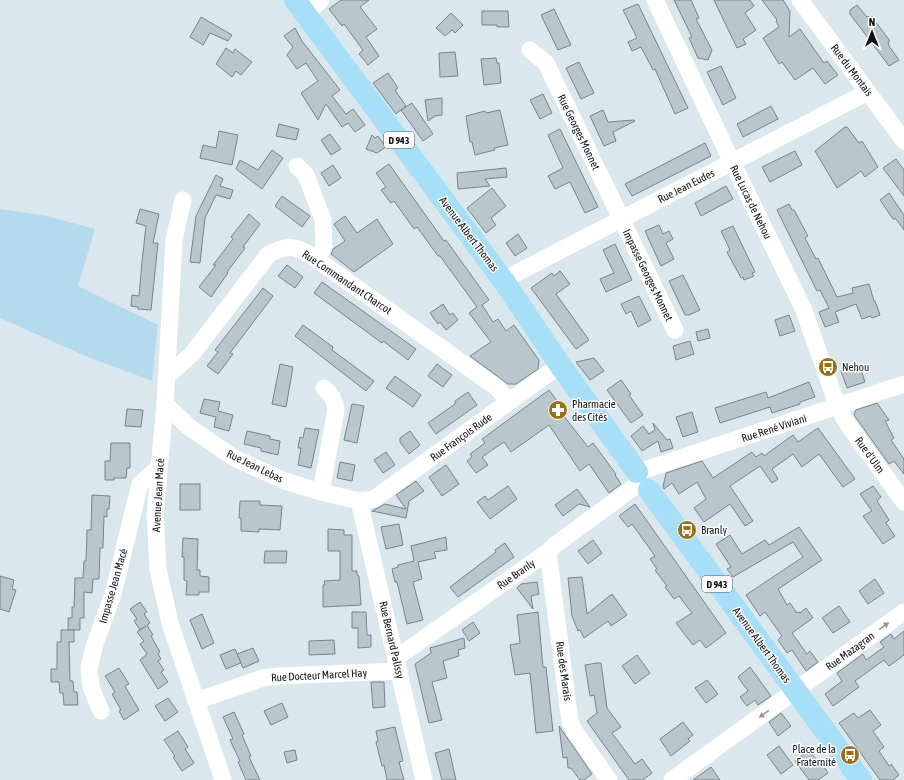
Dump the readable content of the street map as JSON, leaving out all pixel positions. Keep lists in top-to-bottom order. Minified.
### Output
{"streets":{"main road":["D 943","Avenue Albert Thomas"],"street":["Rue du Montais","Rue Georges Monnet","Rue Jean Eudes","Rue Lucas de Nehou","Impasse Georges Monnet","Rue Commandant Charcot","Rue René Viviani","Rue François Rude","Rue d'Ulm","Rue Jean Lebas","Avenue Jean Macé","Rue Branly","Impasse Jean Macé","Rue Bernard Palissy","Rue Mazagran","Rue des Marais","Rue Docteur Marcel Hay"]},"crossings":[["Rue du Montais","Rue Jean Eudes"],["Rue Georges Monnet","Rue Jean Eudes"],["Rue Georges Monnet","Impasse Georges Monnet"],["Rue Jean Eudes","Rue Lucas de Nehou"],["Rue Jean Eudes","Avenue Albert Thomas"],["Rue Jean Eudes","Impasse Georges Monnet"],["Rue Lucas de Nehou","Rue René Viviani"],["Rue Lucas de Nehou","Rue d'Ulm"],["Avenue Albert Thomas","Rue René Viviani"],["Avenue Albert Thomas","Rue François Rude"],["Avenue Albert Thomas","Rue Branly"],["Avenue Albert Thomas","Rue Mazagran"],["Rue Commandant Charcot","Rue François Rude"],["Rue Commandant Charcot","Avenue Jean Macé"],["Rue René Viviani","Rue d'Ulm"],["Rue René Viviani","Rue Branly"],["Rue François Rude","Rue Jean Lebas"],["Rue François Rude","Rue Bernard Palissy"],["Rue Jean Lebas","Avenue Jean Macé"],["Rue Jean Lebas","Rue Bernard Palissy"],["Avenue Jean Macé","Impasse Jean Macé"],["Avenue Jean Macé","Rue Docteur Marcel Hay"],["Rue Branly","Rue Bernard Palissy"],["Rue Branly","Rue des Marais"],["Rue Branly","Rue Docteur Marcel Hay"],["Rue Bernard Palissy","Rue Docteur Marcel Hay"]],"places":{"bus stop":["Nehou","Branly","Place de la Fraternité"],"pharmacy":["Pharmacie des Cités"]},"north":"top"}
